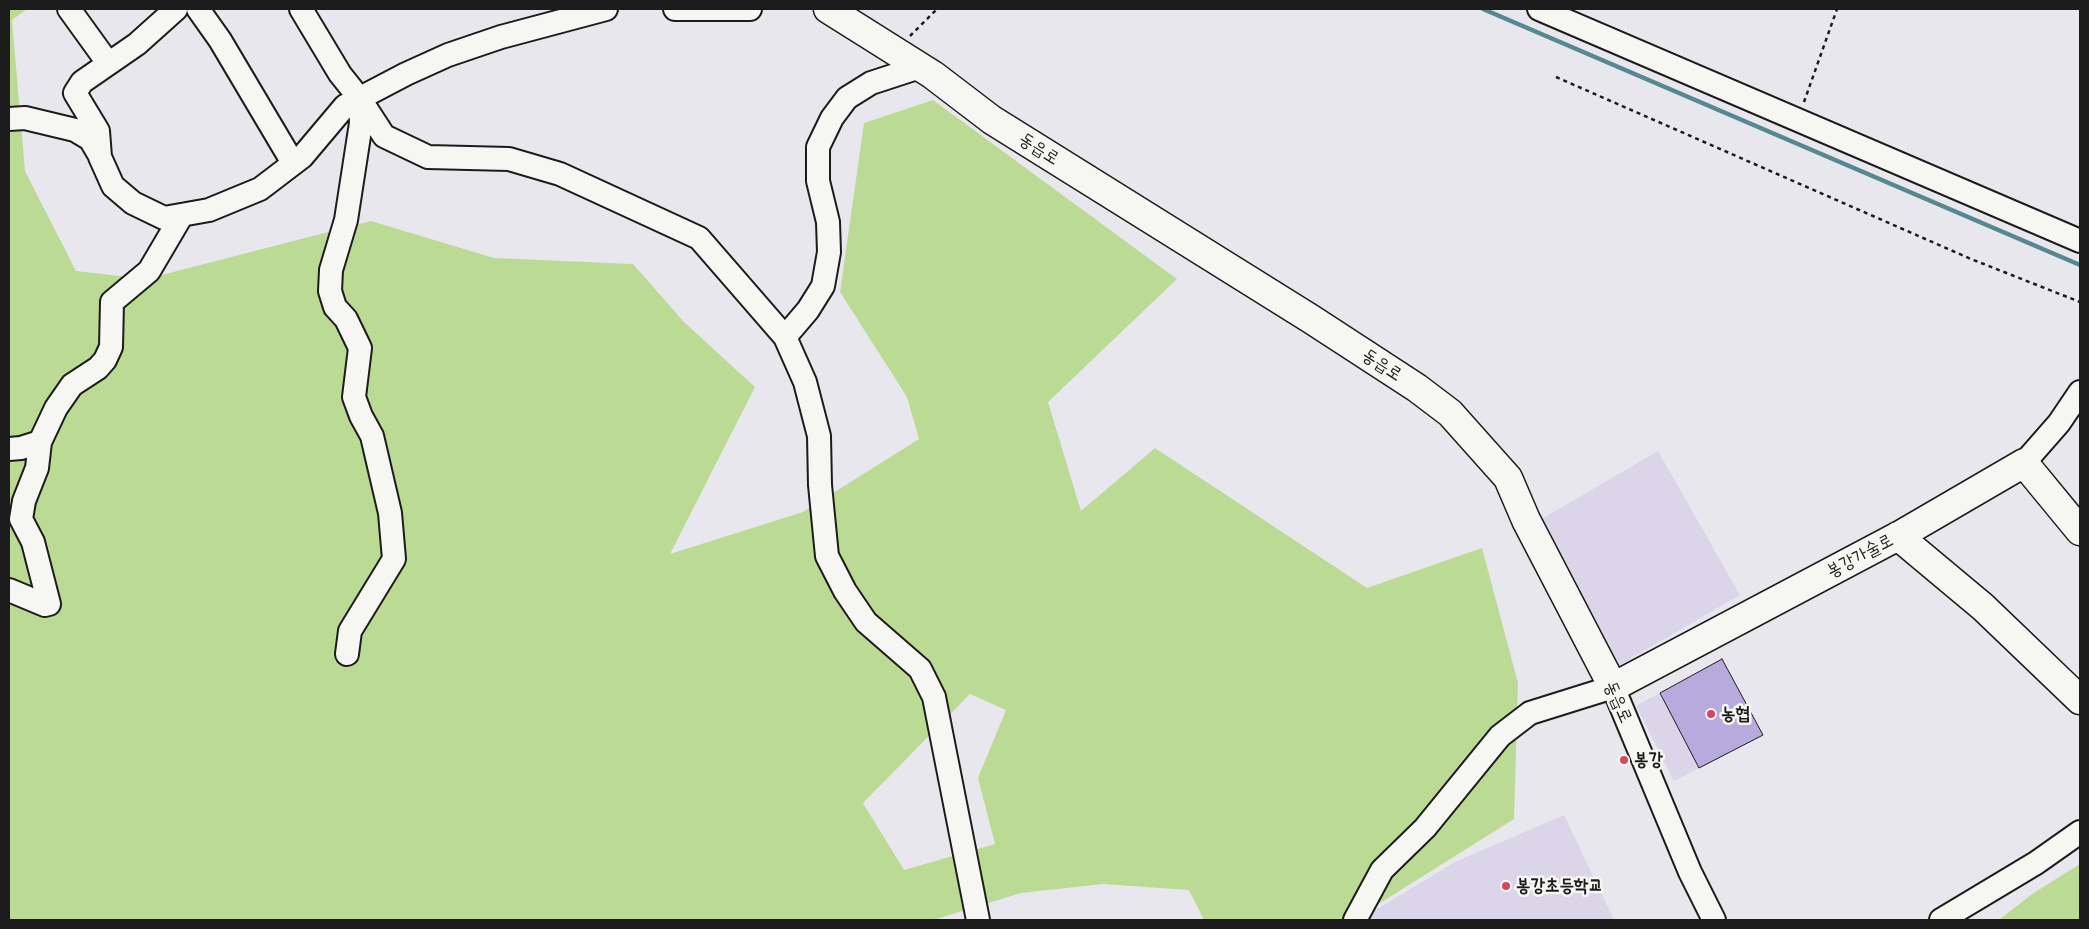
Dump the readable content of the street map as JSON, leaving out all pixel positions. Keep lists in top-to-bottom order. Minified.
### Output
{"streets":{"main road":["동읍로","봉강가술로"]},"crossings":[["동읍로","봉강가술로"]],"places":["농협","봉강","봉강초등학교"]}
